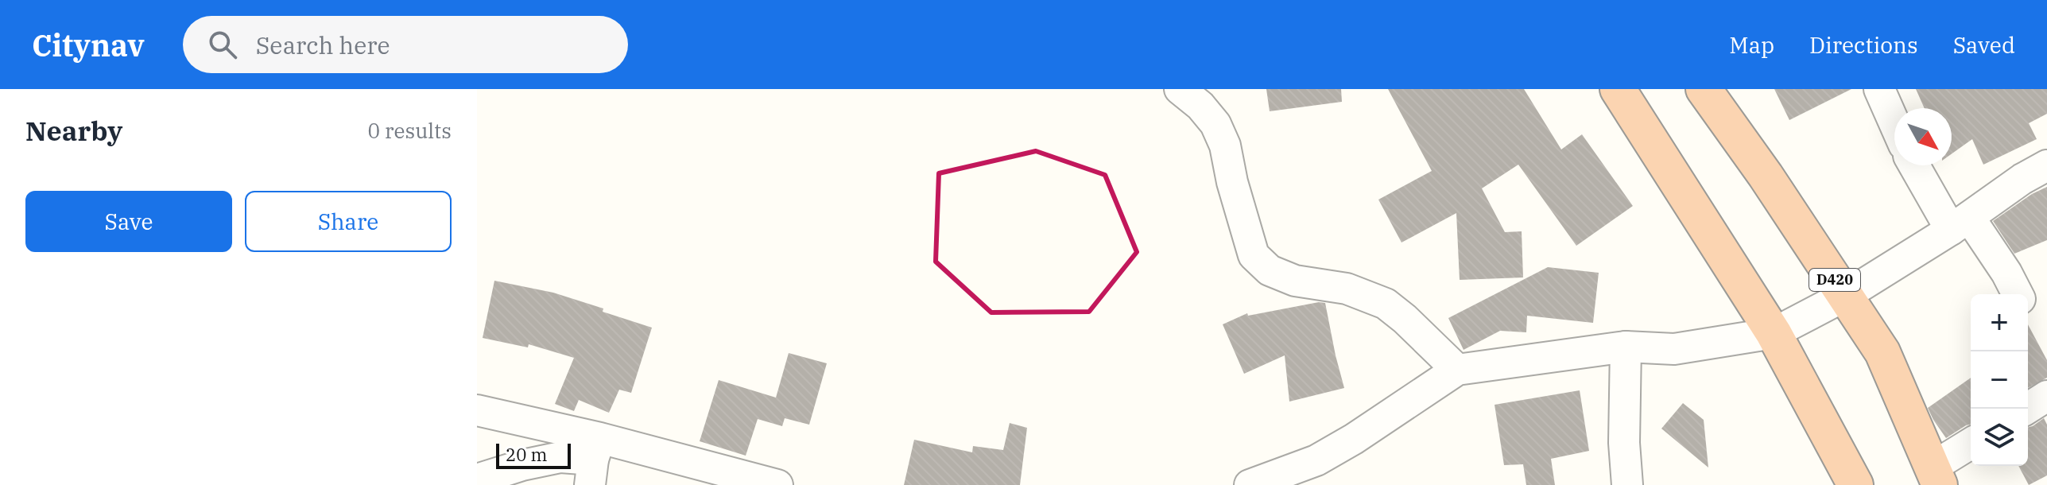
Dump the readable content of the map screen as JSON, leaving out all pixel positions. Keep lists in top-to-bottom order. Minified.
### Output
{"streets":{"highway":["D420"]},"scale_bar":"20 m","north":"bottom right","page":{"header":"Citynav","search":"Search here","nav":["Map","Directions","Saved"],"heading":["Nearby","0 results"],"buttons":["Save","Share"],"map_buttons":["+","−"],"scale":"20 m"}}
